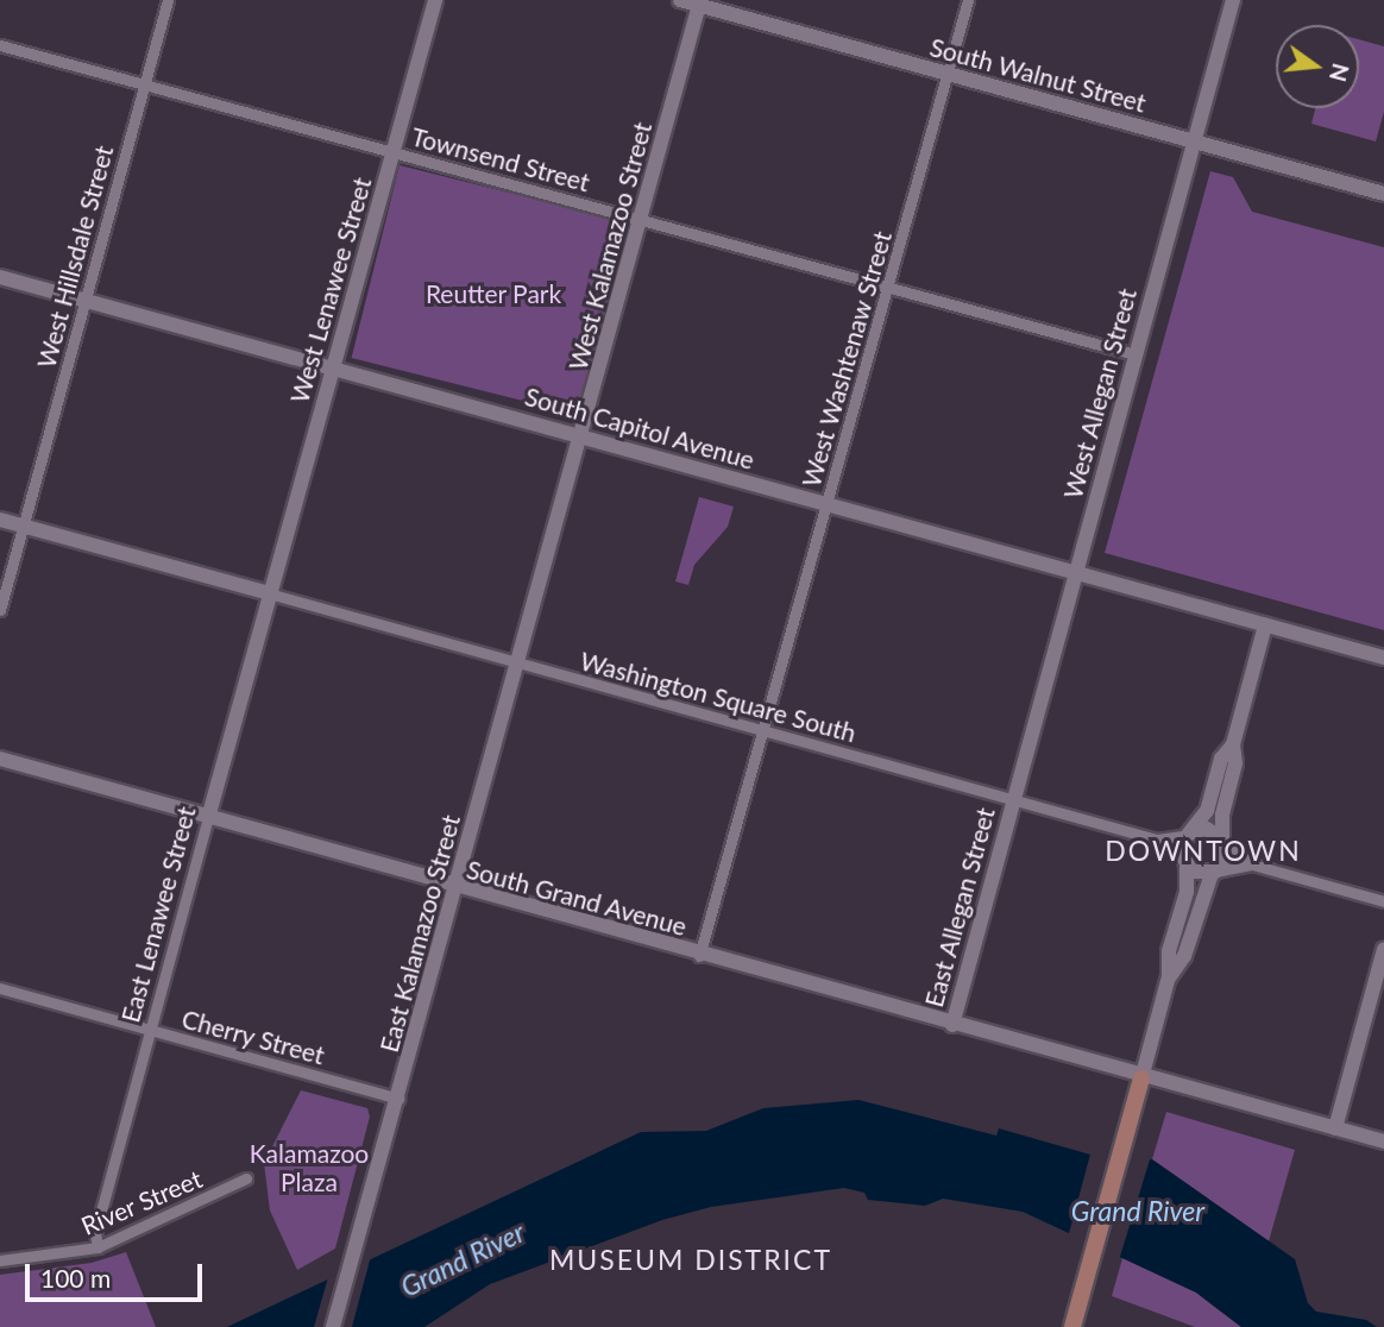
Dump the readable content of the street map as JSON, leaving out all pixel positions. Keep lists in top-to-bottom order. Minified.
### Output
{"streets":{"street":["South Walnut Street","Townsend Street","West Kalamazoo Street","West Hillsdale Street","West Lenawee Street","West Washtenaw Street","West Allegan Street","South Capitol Avenue","Washington Square South","South Grand Avenue","East Allegan Street","East Lenawee Street","East Kalamazoo Street","Cherry Street","River Street"]},"crossings":[["South Walnut Street","West Kalamazoo Street"],["South Walnut Street","West Washtenaw Street"],["South Walnut Street","West Allegan Street"],["Townsend Street","West Kalamazoo Street"],["Townsend Street","West Hillsdale Street"],["Townsend Street","West Lenawee Street"],["Townsend Street","West Washtenaw Street"],["Townsend Street","West Allegan Street"],["West Kalamazoo Street","South Capitol Avenue"],["West Kalamazoo Street","Washington Square South"],["West Kalamazoo Street","East Kalamazoo Street"],["West Hillsdale Street","South Capitol Avenue"],["West Lenawee Street","South Capitol Avenue"],["West Lenawee Street","Washington Square South"],["West Lenawee Street","East Lenawee Street"],["West Washtenaw Street","South Capitol Avenue"],["West Washtenaw Street","Washington Square South"],["West Washtenaw Street","South Grand Avenue"],["West Allegan Street","South Capitol Avenue"],["West Allegan Street","Washington Square South"],["West Allegan Street","East Allegan Street"],["Washington Square South","East Allegan Street"],["Washington Square South","East Lenawee Street"],["South Grand Avenue","East Allegan Street"],["South Grand Avenue","East Lenawee Street"],["South Grand Avenue","East Kalamazoo Street"],["East Lenawee Street","Cherry Street"],["East Lenawee Street","River Street"],["East Kalamazoo Street","Cherry Street"]],"districts":["DOWNTOWN","MUSEUM DISTRICT"],"water":["Grand River"],"parks":["Reutter Park","Kalamazoo Plaza"],"scale_bar":"100 m","north":"right"}
